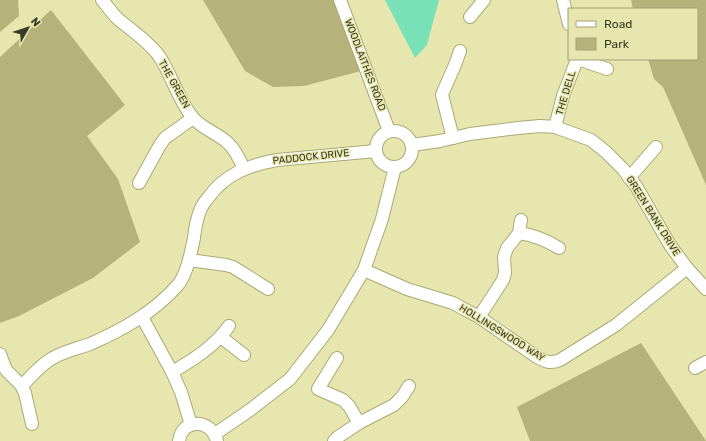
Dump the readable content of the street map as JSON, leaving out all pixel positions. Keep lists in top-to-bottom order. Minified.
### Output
{"streets":{"street":["WOODLAITHES ROAD","THE GREEN","THE DELL","PADDOCK DRIVE","GREEN BANK DRIVE","HOLLINGSWOOD WAY"]},"crossings":[["WOODLAITHES ROAD","PADDOCK DRIVE"],["WOODLAITHES ROAD","GREEN BANK DRIVE"],["THE GREEN","PADDOCK DRIVE"],["THE DELL","GREEN BANK DRIVE"],["PADDOCK DRIVE","GREEN BANK DRIVE"],["GREEN BANK DRIVE","HOLLINGSWOOD WAY"]],"legend":["Road","Park"],"north":"top right"}
